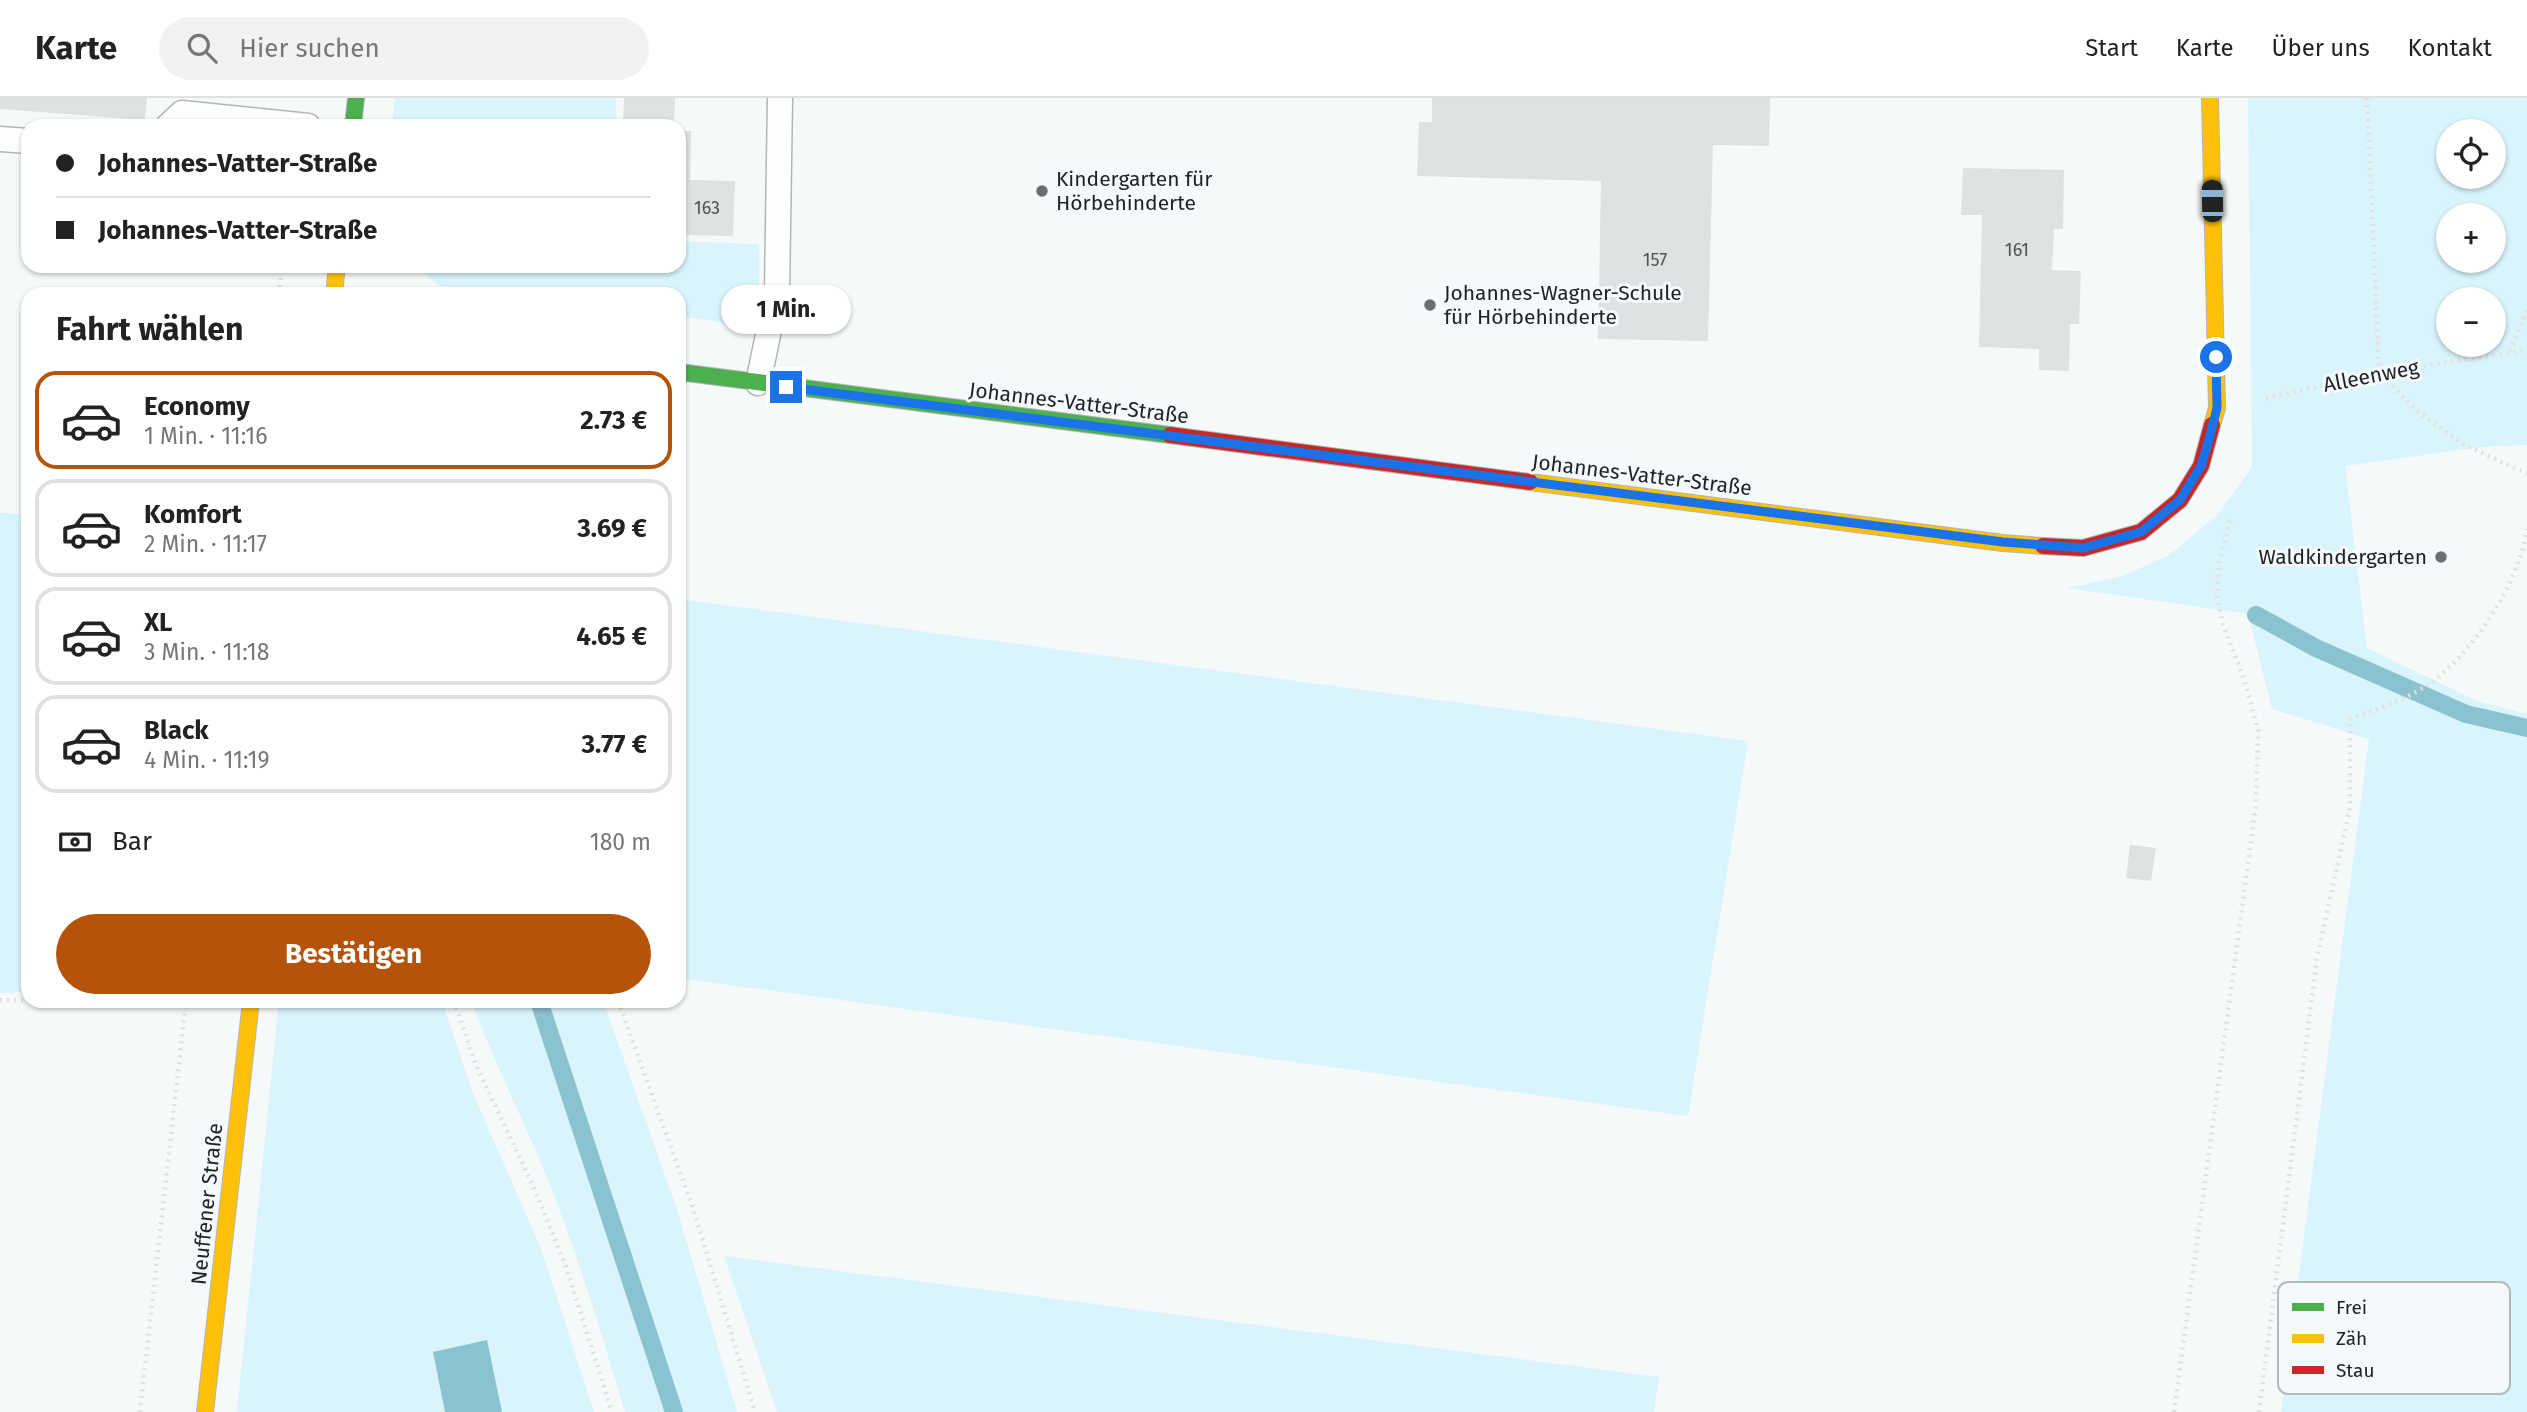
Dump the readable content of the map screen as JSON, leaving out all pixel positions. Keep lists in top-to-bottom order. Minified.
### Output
{"streets":{"street":["Johannes-Vatter-Straße","Neuffener Straße"],"path":["Alleenweg"]},"crossings":[["Alleenweg","Johannes-Vatter-Straße"]],"places":["Kindergarten für Hörbehinderte","Johannes-Wagner-Schule für Hörbehinderte","Waldkindergarten"],"house_numbers":["163","161","157"],"legend":["Frei","Zäh","Stau"],"page":{"header":"Karte","search":"Hier suchen","nav":["Start","Karte","Über uns","Kontakt"],"map_buttons":["+","−"],"banner":["Johannes-Vatter-Straße","Johannes-Vatter-Straße"],"bubble":"1 Min.","heading":"Fahrt wählen","list":[{"name":"Economy","note":"1 Min. · 11:16","value":"2.73 €"},{"name":"Komfort","note":"2 Min. · 11:17","value":"3.69 €"},{"name":"XL","note":"3 Min. · 11:18","value":"4.65 €"},{"name":"Black","note":"4 Min. · 11:19","value":"3.77 €"}],"pay":["Bar","180 m"],"buttons":"Bestätigen"}}
